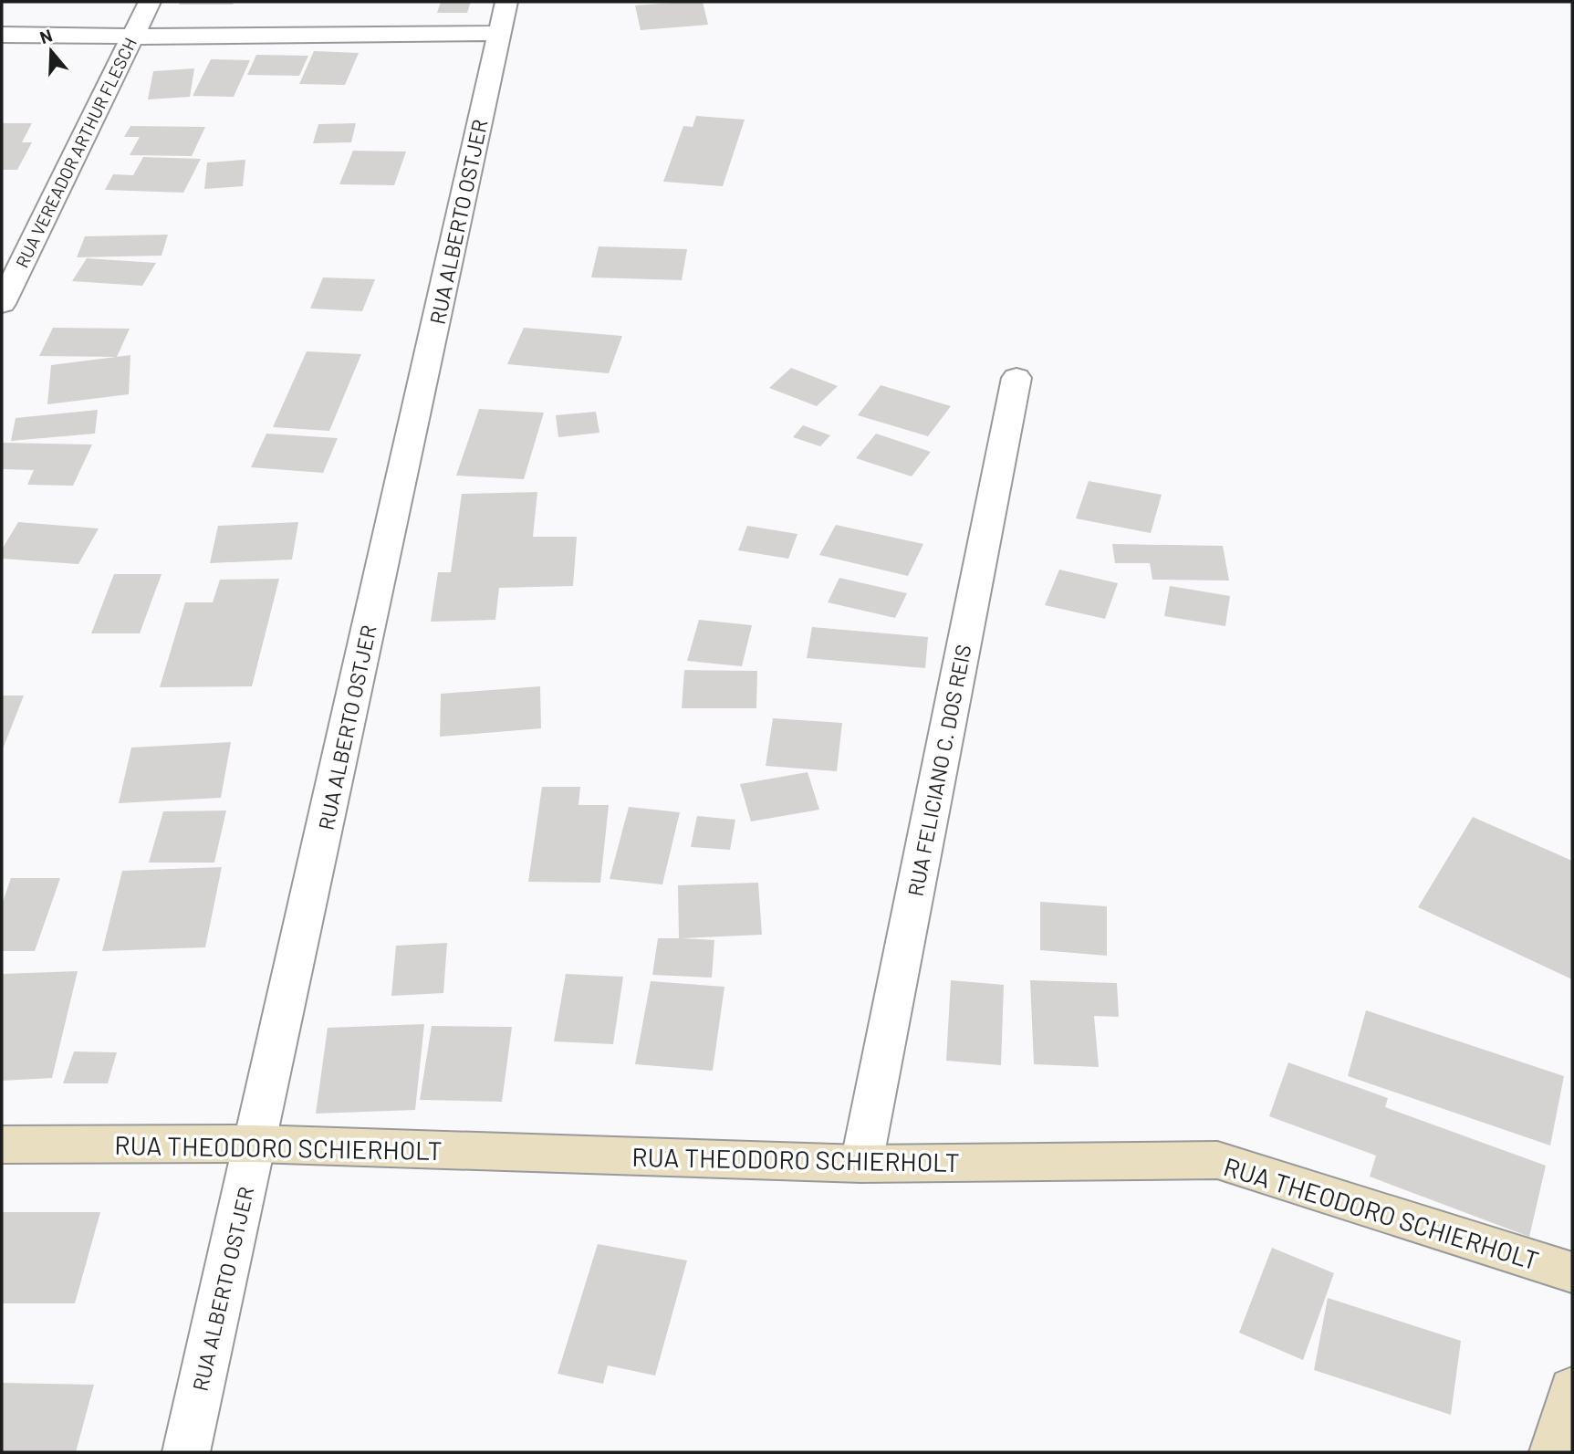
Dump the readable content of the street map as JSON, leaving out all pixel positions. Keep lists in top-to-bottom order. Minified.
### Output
{"streets":{"street":["RUA VEREADOR ARTHUR FLESCH","RUA ALBERTO OSTJER","RUA FELICIANO C. DOS REIS","RUA THEODORO SCHIERHOLT"]},"crossings":[["RUA ALBERTO OSTJER","RUA THEODORO SCHIERHOLT"],["RUA FELICIANO C. DOS REIS","RUA THEODORO SCHIERHOLT"]],"north":"top"}
